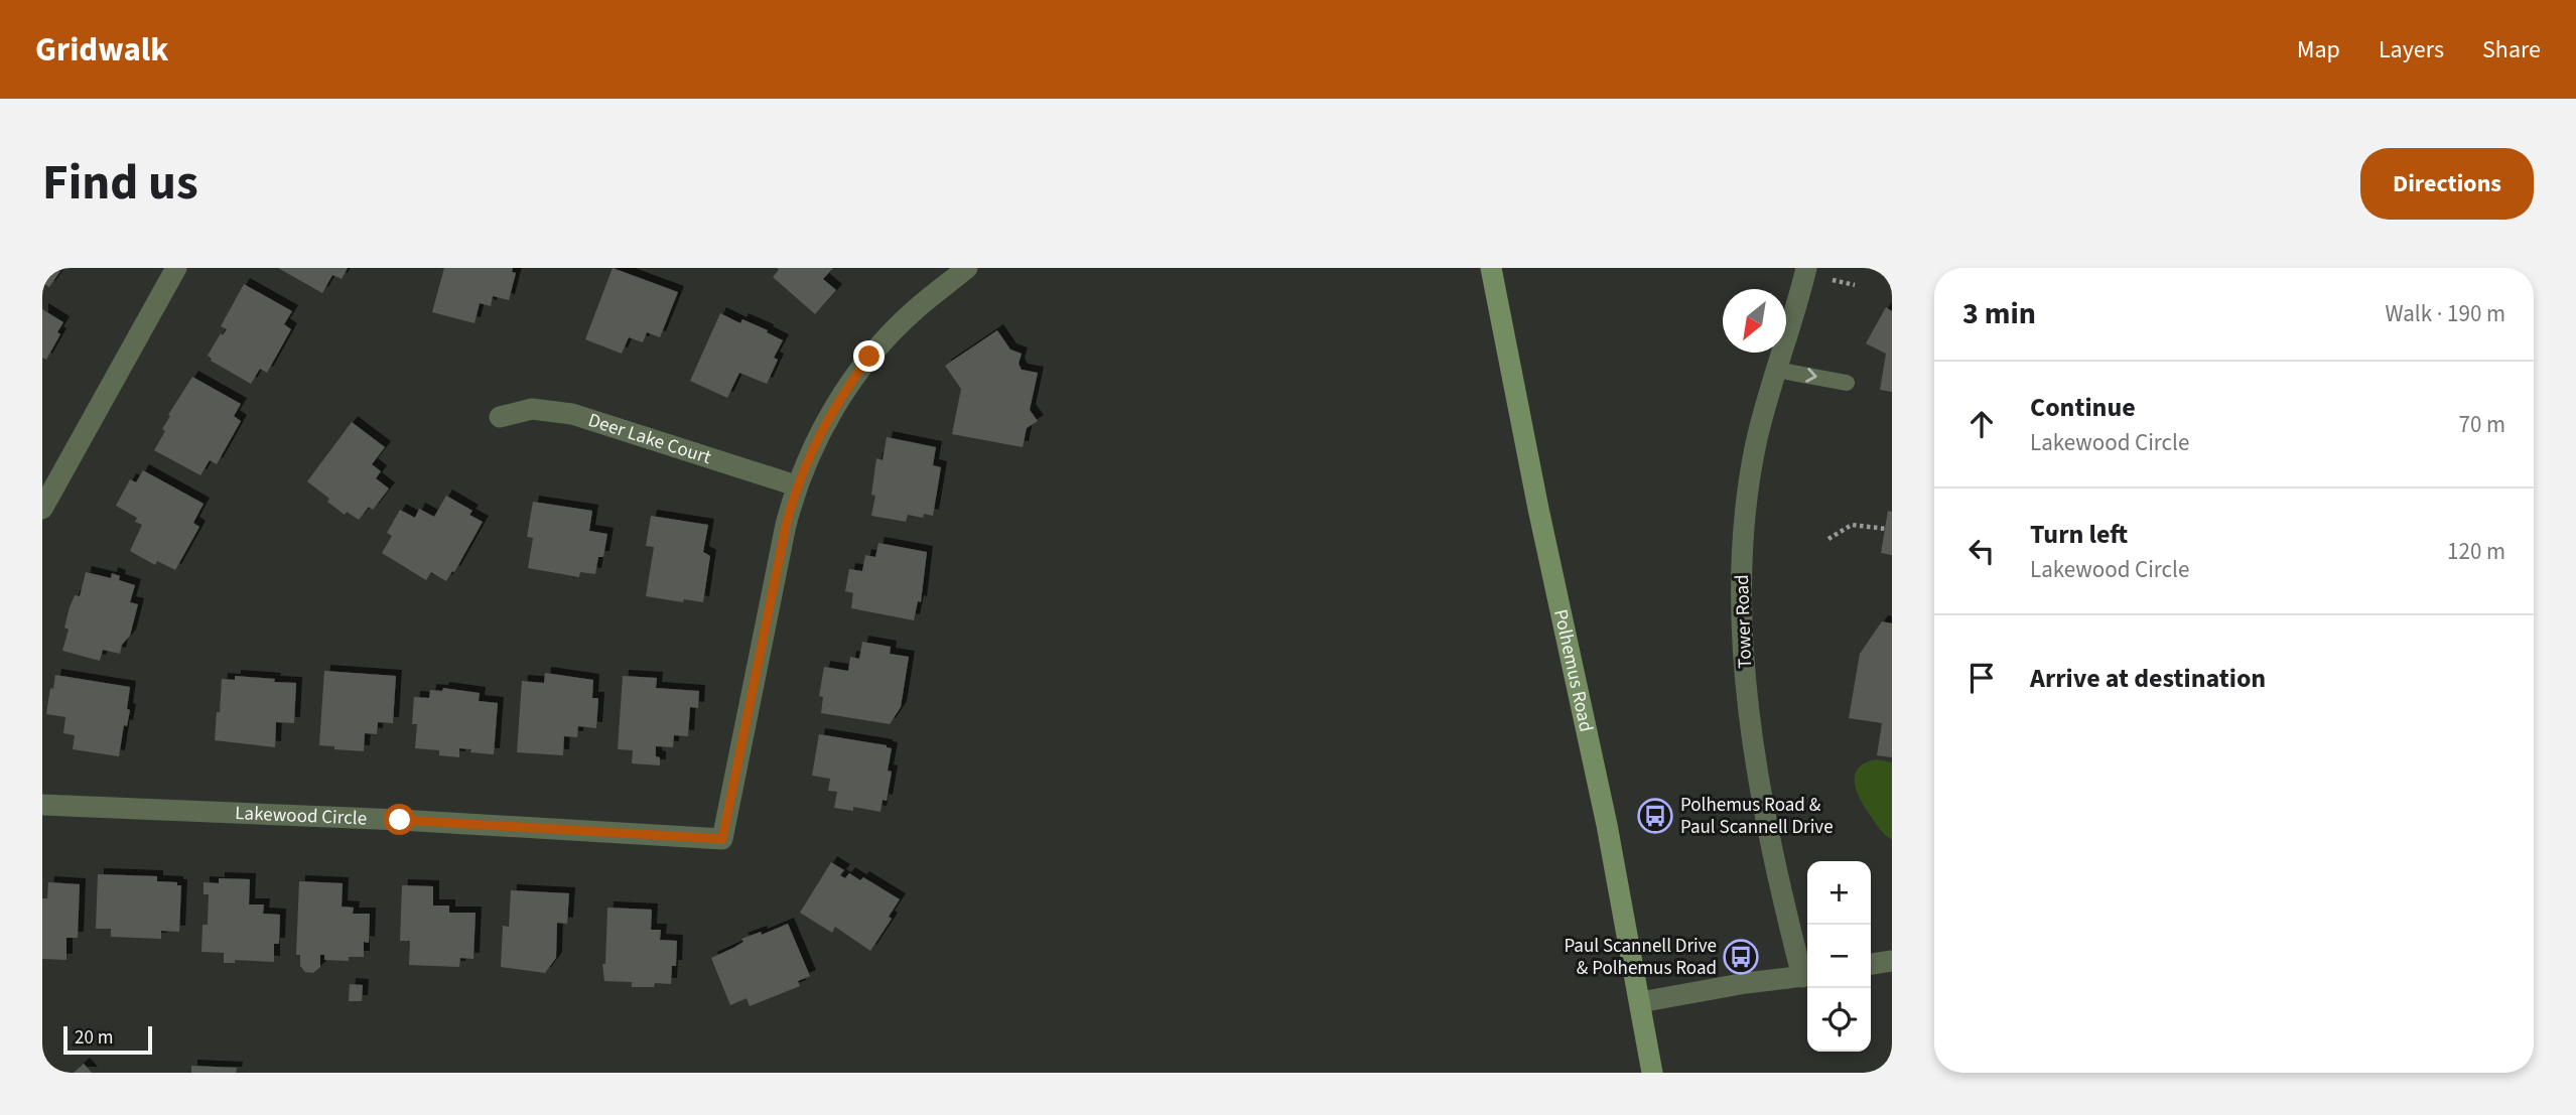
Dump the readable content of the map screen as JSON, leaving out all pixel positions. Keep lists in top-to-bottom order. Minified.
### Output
{"streets":{"main road":["Polhemus Road"],"street":["Deer Lake Court","Tower Road","Lakewood Circle"]},"crossings":[["Deer Lake Court","Lakewood Circle"]],"places":{"bus stop":["Polhemus Road & Paul Scannell Drive","Paul Scannell Drive & Polhemus Road"]},"scale_bar":"20 m","north":"bottom left","page":{"header":"Gridwalk","nav":["Map","Layers","Share"],"title":"Find us","buttons":"Directions","heading":["3 min","Walk · 190 m"],"list":[["Continue","Lakewood Circle","70 m"],["Turn left","Lakewood Circle","120 m"],"Arrive at destination"],"map_buttons":["+","−"],"scale":"20 m"}}
